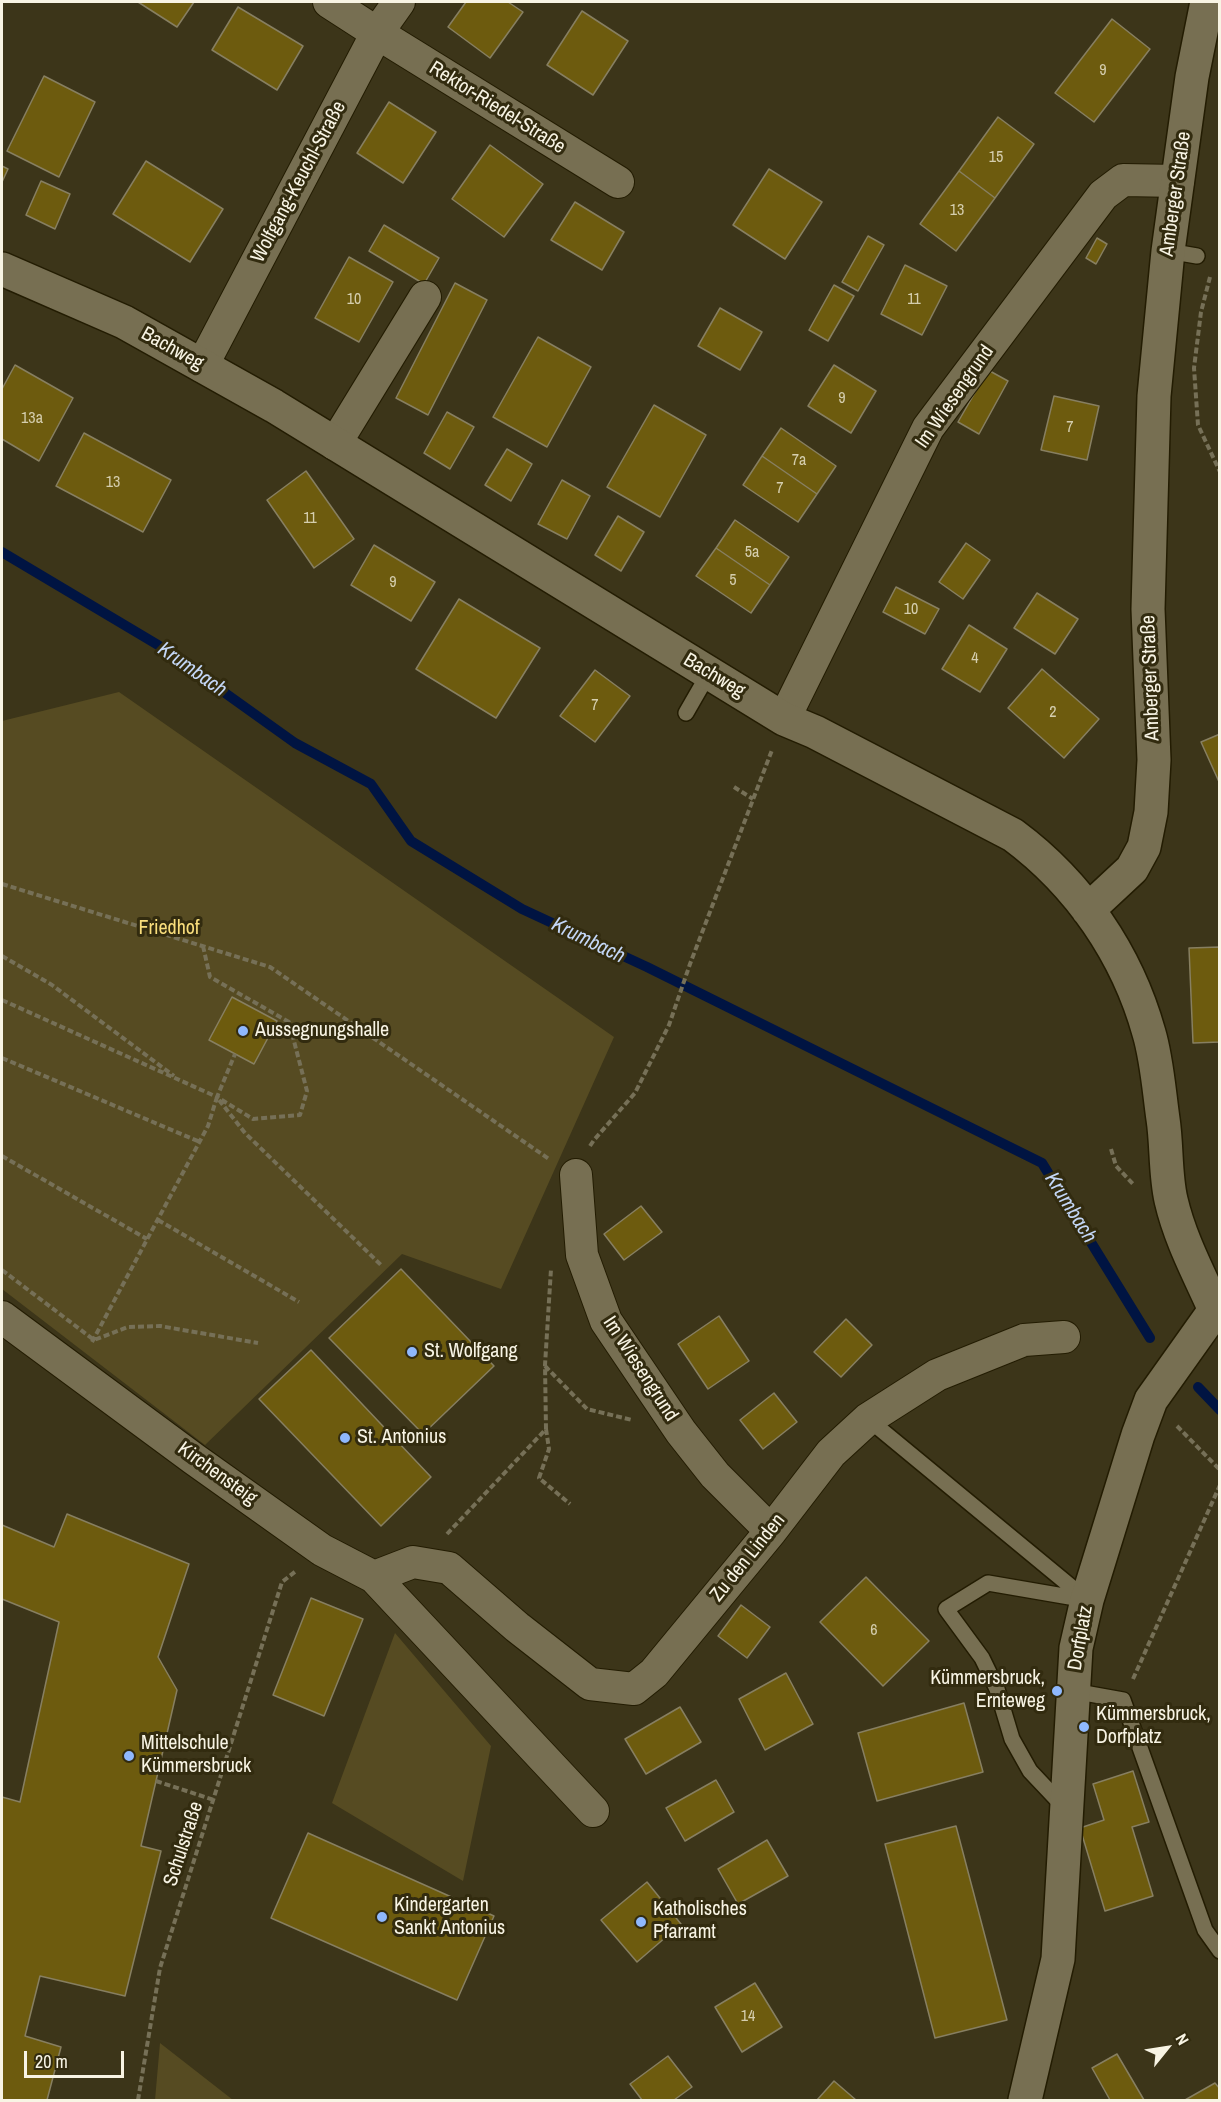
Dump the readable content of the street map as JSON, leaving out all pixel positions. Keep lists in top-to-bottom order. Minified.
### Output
{"streets":{"street":["Rektor-Riedel-Straße","Wolfgang-Keuchl-Straße","Amberger Straße","Bachweg","Im Wiesengrund","Kirchensteig","Zu den Linden","Dorfplatz"],"path":["Schulstraße"]},"crossings":[["Rektor-Riedel-Straße","Wolfgang-Keuchl-Straße"],["Wolfgang-Keuchl-Straße","Bachweg"],["Amberger Straße","Bachweg"],["Amberger Straße","Im Wiesengrund"],["Bachweg","Im Wiesengrund"],["Im Wiesengrund","Zu den Linden"],["Kirchensteig","Schulstraße"]],"water":["Krumbach"],"parks":["Friedhof"],"places":["Aussegnungshalle","St. Wolfgang","St. Antonius","Kümmersbruck, Ernteweg","Kümmersbruck, Dorfplatz","Mittelschule Kümmersbruck","Kindergarten Sankt Antonius","Katholisches Pfarramt"],"house_numbers":["9","15","13","10","11","9","13a","7","7a","13","7","11","5a","5","9","10","4","7","2","6","14"],"scale_bar":"20 m","north":"top right"}
